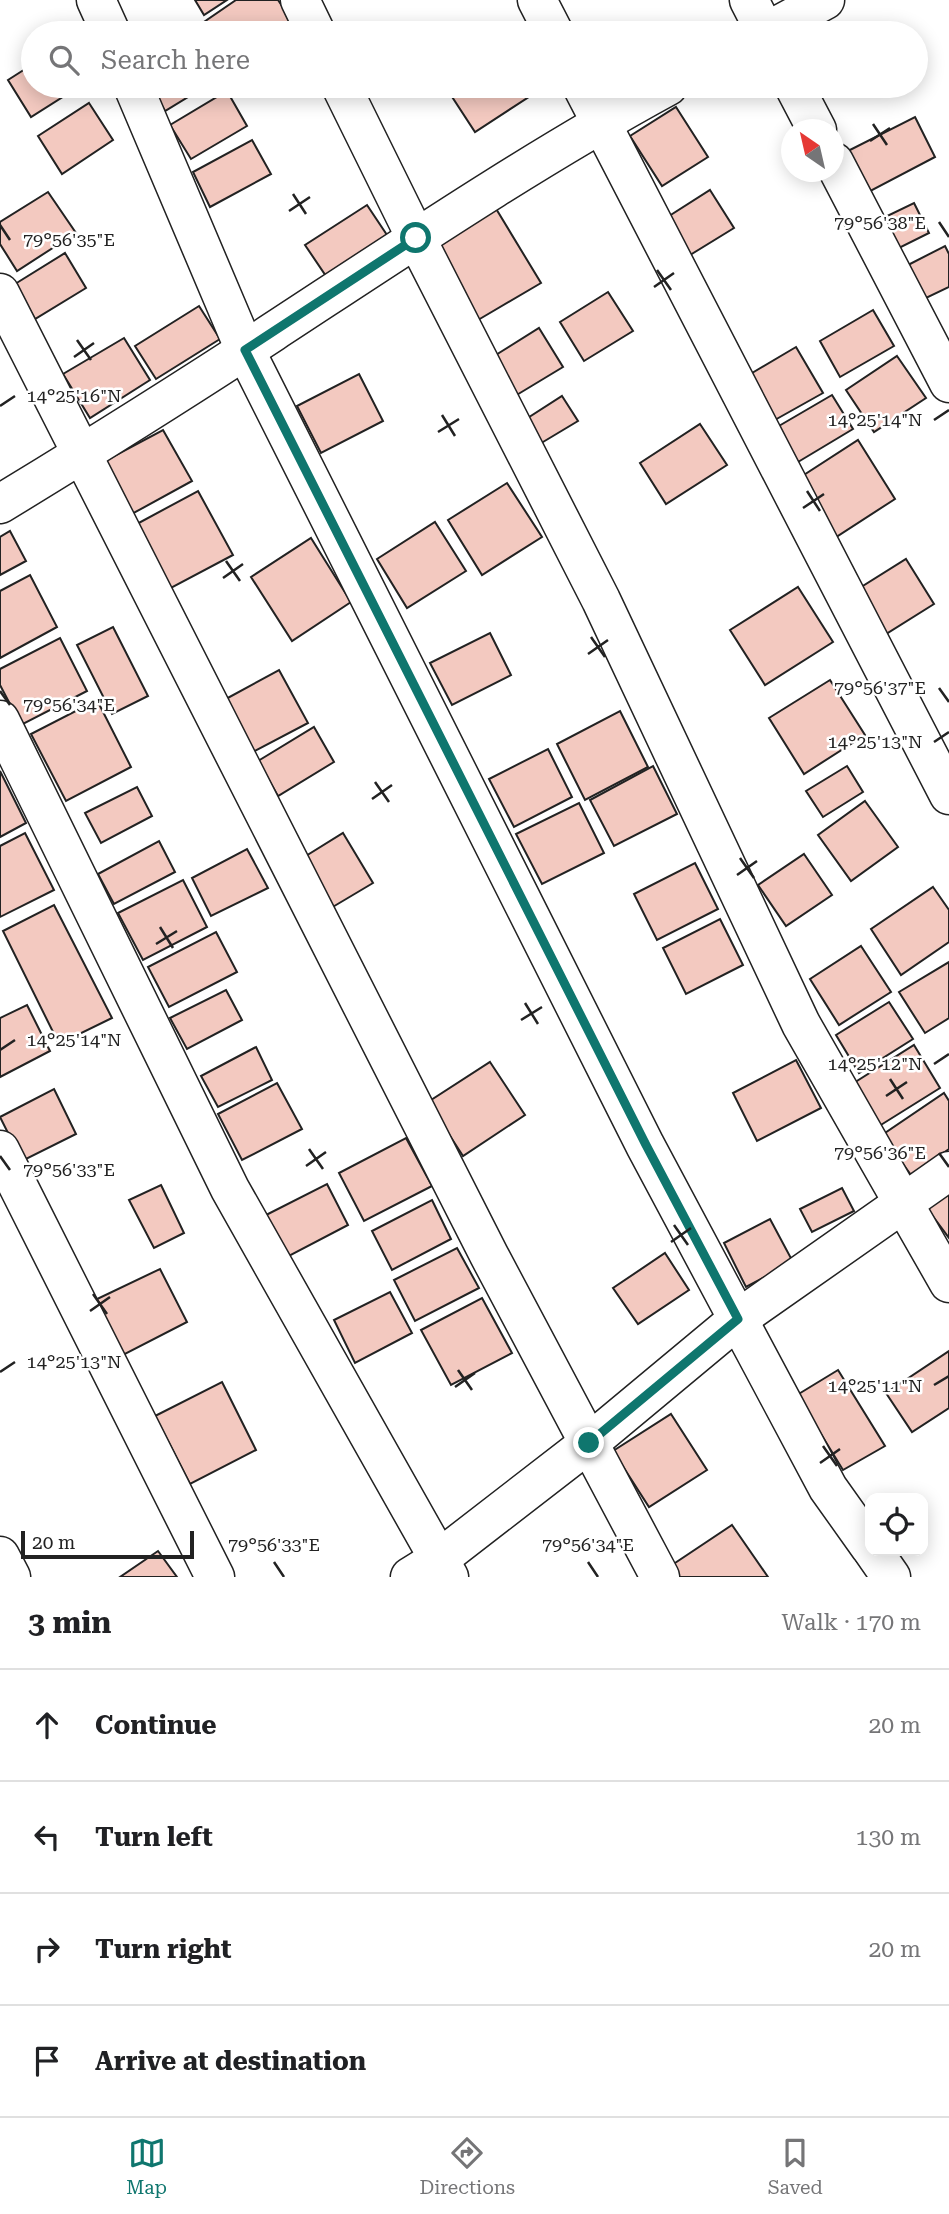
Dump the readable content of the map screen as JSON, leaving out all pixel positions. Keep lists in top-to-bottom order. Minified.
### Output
{"scale_bar":"20 m","north":"top left","page":{"search":"Search here","scale":"20 m","heading":["3 min","Walk · 170 m"],"list":[["Continue","20 m"],["Turn left","130 m"],["Turn right","20 m"],"Arrive at destination"],"nav":["Map","Directions","Saved"]},"coordinates":["79°56'38\"E","79°56'35\"E","14°25'16\"N","14°25'14\"N","79°56'37\"E","79°56'34\"E","14°25'13\"N","14°25'12\"N","79°56'36\"E","79°56'33\"E","14°25'11\"N"]}
